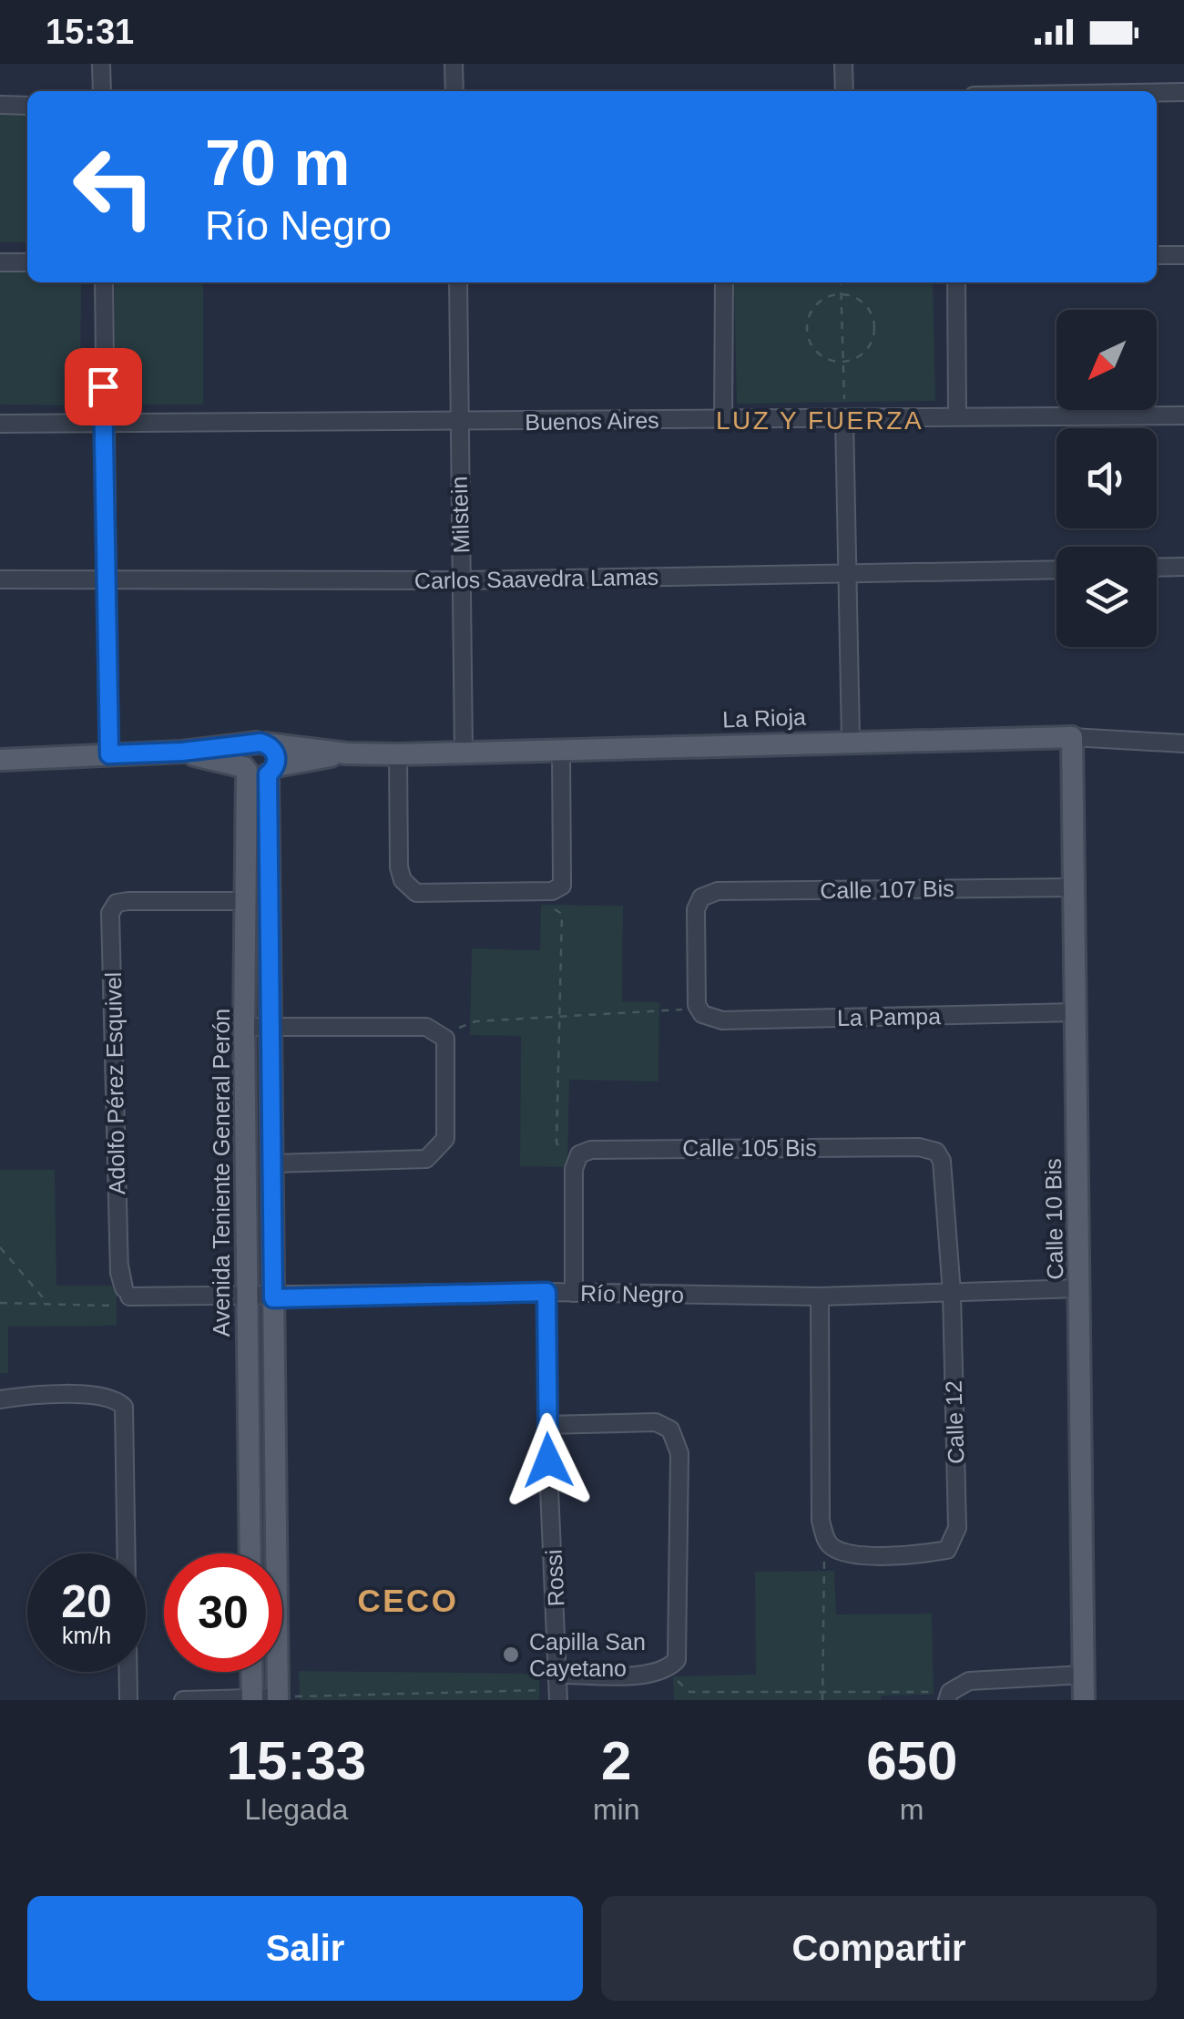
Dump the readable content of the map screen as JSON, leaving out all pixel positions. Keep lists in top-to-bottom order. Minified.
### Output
{"streets":{"main road":["La Rioja","Avenida Teniente General Perón","Calle 10 Bis"],"street":["Buenos Aires","Milstein","Carlos Saavedra Lamas","Calle 107 Bis","La Pampa","Adolfo Pérez Esquivel","Calle 105 Bis","Río Negro","Calle 12","Rossi"]},"crossings":[["Buenos Aires","Milstein"],["Milstein","Carlos Saavedra Lamas"],["Milstein","La Rioja"],["La Rioja","Avenida Teniente General Perón"],["La Rioja","Calle 10 Bis"],["Calle 107 Bis","La Pampa"],["Calle 107 Bis","Calle 10 Bis"],["La Pampa","Calle 10 Bis"],["Adolfo Pérez Esquivel","Avenida Teniente General Perón"],["Adolfo Pérez Esquivel","Río Negro"],["Calle 105 Bis","Calle 12"],["Avenida Teniente General Perón","Río Negro"],["Calle 10 Bis","Río Negro"],["Río Negro","Calle 12"],["Río Negro","Rossi"]],"districts":["LUZ Y FUERZA","CECO"],"places":["Capilla San Cayetano"],"north":"bottom left","page":{"status":"15:31","turn":["70 m","Río Negro"],"speed":"20 km/h","limit":"30","eta":["15:33","Llegada","2","min","650","m"],"buttons":["Salir","Compartir"]}}
